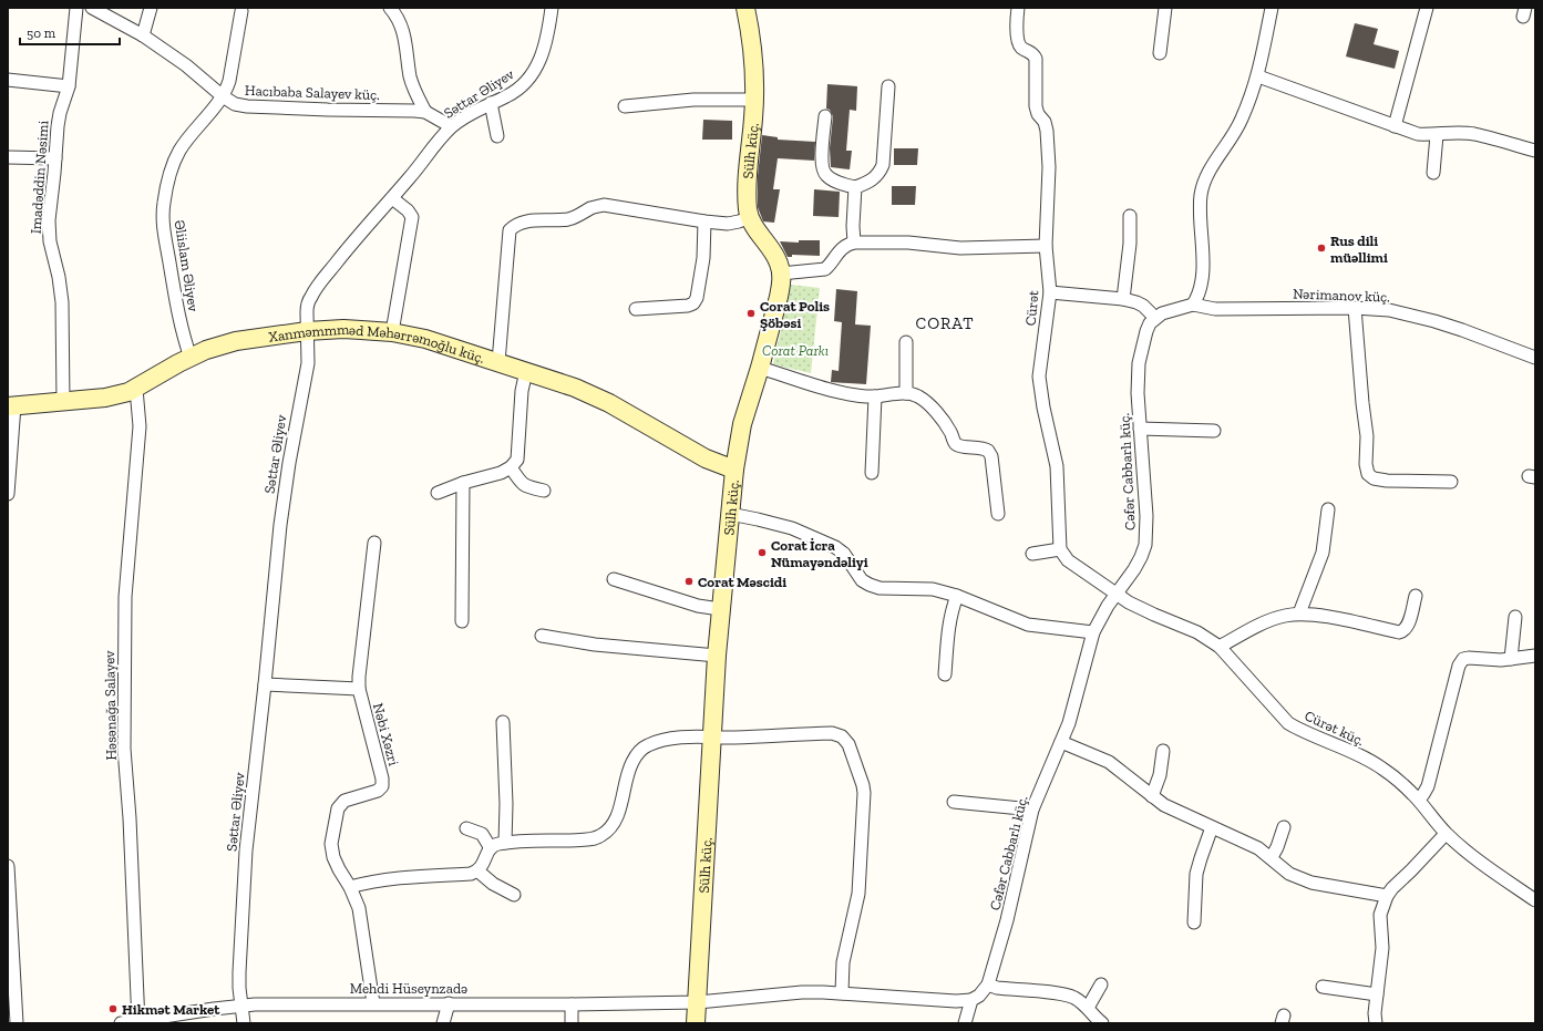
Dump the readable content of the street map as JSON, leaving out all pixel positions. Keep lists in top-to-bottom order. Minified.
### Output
{"streets":{"street":["Hacıbaba Salayev küç.","Səttar Əliyev","Sülh küç.","Imadəddin Nəsimi","Əliislam Əliyev","Nərimanov küç.","Cürət","Xanməmmməd Məhərrəmoğlu küç.","Cəfər Cabbarlı küç.","Həsənağa Salayev","Cürət küç.","Nəbi Xəzri","Mehdi Hüseynzadə"]},"crossings":[["Hacıbaba Salayev küç.","Səttar Əliyev"],["Hacıbaba Salayev küç.","Əliislam Əliyev"],["Səttar Əliyev","Xanməmmməd Məhərrəmoğlu küç."],["Səttar Əliyev","Mehdi Hüseynzadə"],["Sülh küç.","Xanməmmməd Məhərrəmoğlu küç."],["Sülh küç.","Mehdi Hüseynzadə"],["Imadəddin Nəsimi","Xanməmmməd Məhərrəmoğlu küç."],["Əliislam Əliyev","Xanməmmməd Məhərrəmoğlu küç."],["Xanməmmməd Məhərrəmoğlu küç.","Həsənağa Salayev"],["Cəfər Cabbarlı küç.","Cürət küç."],["Həsənağa Salayev","Mehdi Hüseynzadə"],["Nəbi Xəzri","Mehdi Hüseynzadə"]],"districts":["CORAT"],"parks":["Corat Parkı"],"places":["Rus dili müəllimi","Corat Polis Şöbəsi","Corat İcra Nümayəndəliyi","Corat Məscidi","Hikmət Market"],"scale_bar":"50 m"}
